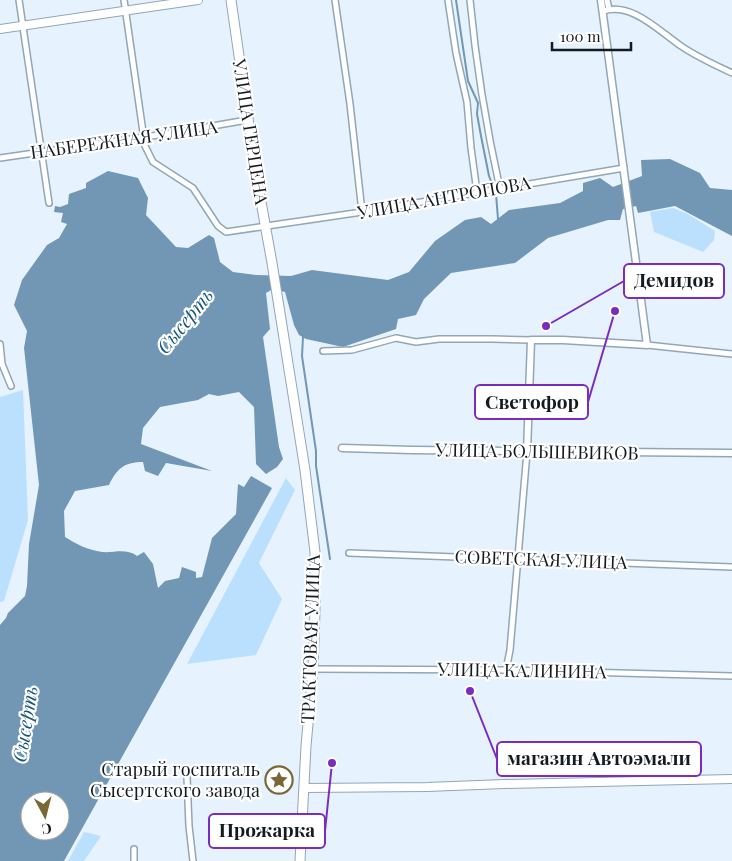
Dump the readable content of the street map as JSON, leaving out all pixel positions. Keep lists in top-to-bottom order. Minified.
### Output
{"streets":{"main road":["УЛИЦА ГЕРЦЕНА","ТРАКТОВАЯ УЛИЦА"],"street":["НАБЕРЕЖНАЯ УЛИЦА","УЛИЦА АНТРОПОВА","УЛИЦА БОЛЬШЕВИКОВ","СОВЕТСКАЯ УЛИЦА","УЛИЦА КАЛИНИНА"]},"crossings":[["УЛИЦА ГЕРЦЕНА","НАБЕРЕЖНАЯ УЛИЦА"],["УЛИЦА ГЕРЦЕНА","УЛИЦА АНТРОПОВА"],["УЛИЦА ГЕРЦЕНА","ТРАКТОВАЯ УЛИЦА"],["НАБЕРЕЖНАЯ УЛИЦА","УЛИЦА АНТРОПОВА"],["ТРАКТОВАЯ УЛИЦА","УЛИЦА КАЛИНИНА"]],"water":["Сысерть"],"places":{"other":["Светофор","Демидов","магазин Автоэмали","Прожарка"],"place":["Старый госпиталь Сысертского завода"]},"scale_bar":"100 m","north":"bottom"}
